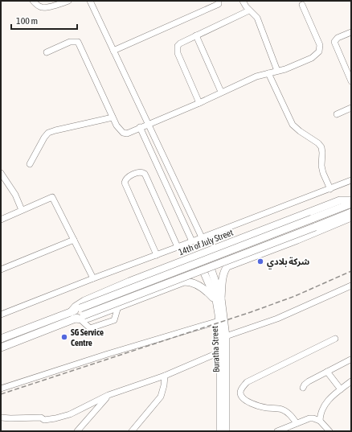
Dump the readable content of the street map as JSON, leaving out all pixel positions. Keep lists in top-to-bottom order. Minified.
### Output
{"streets":{"main road":["14th of July Street","Buratha Street"]},"places":["شركة بلادي","SG Service Centre"],"scale_bar":"100 m"}
